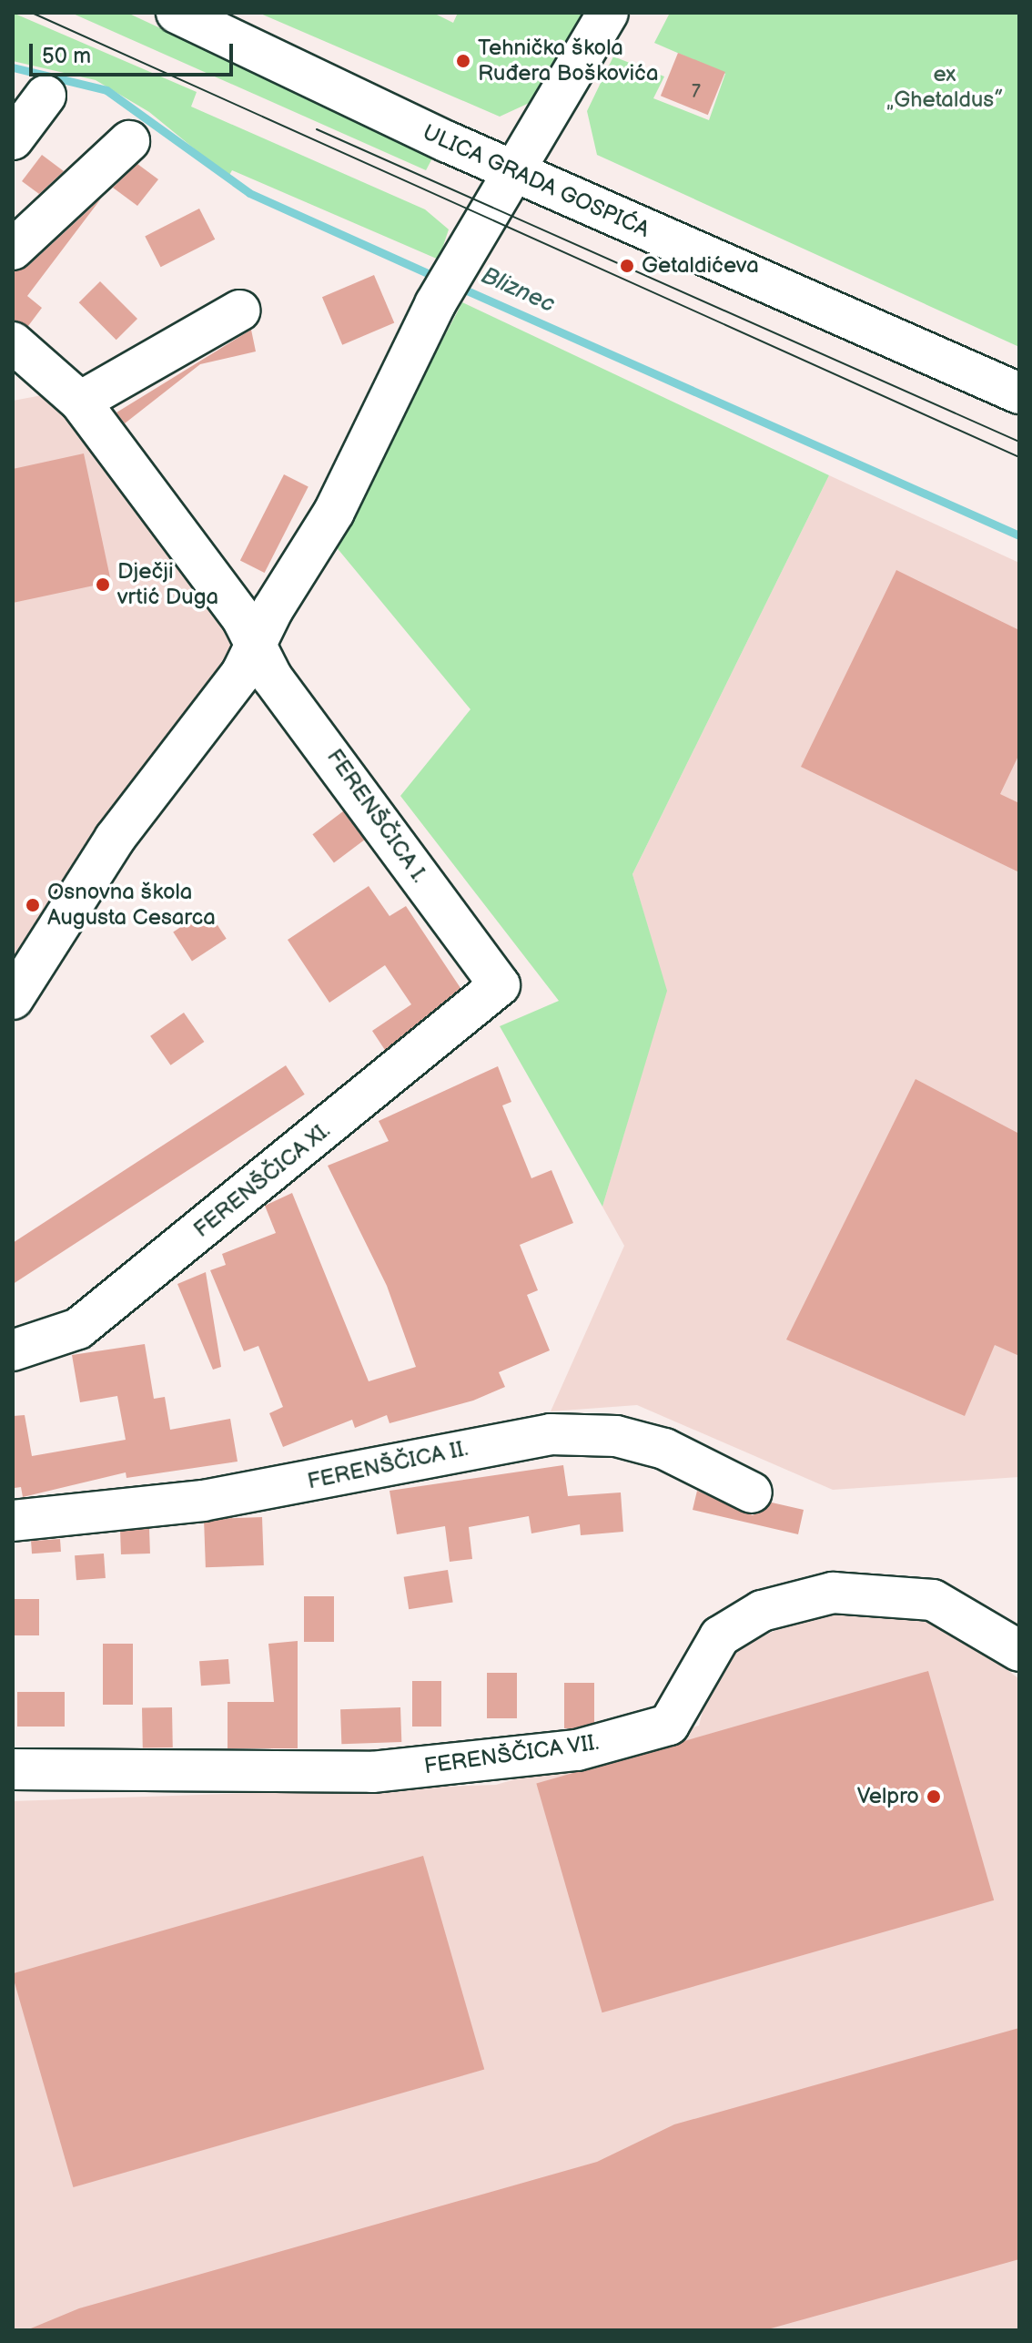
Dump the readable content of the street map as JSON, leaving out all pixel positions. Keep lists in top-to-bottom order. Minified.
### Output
{"streets":{"street":["ULICA GRADA GOSPIĆA","FERENŠČICA I.","FERENŠČICA XI.","FERENŠČICA II.","FERENŠČICA VII."]},"crossings":[["FERENŠČICA I.","FERENŠČICA XI."]],"water":["Bliznec"],"parks":["ex „Ghetaldus”"],"places":["Tehnička škola Ruđera Boškovića","Getaldićeva","Dječji vrtić Duga","Osnovna škola Augusta Cesarca","Velpro"],"house_numbers":["7"],"scale_bar":"50 m"}
